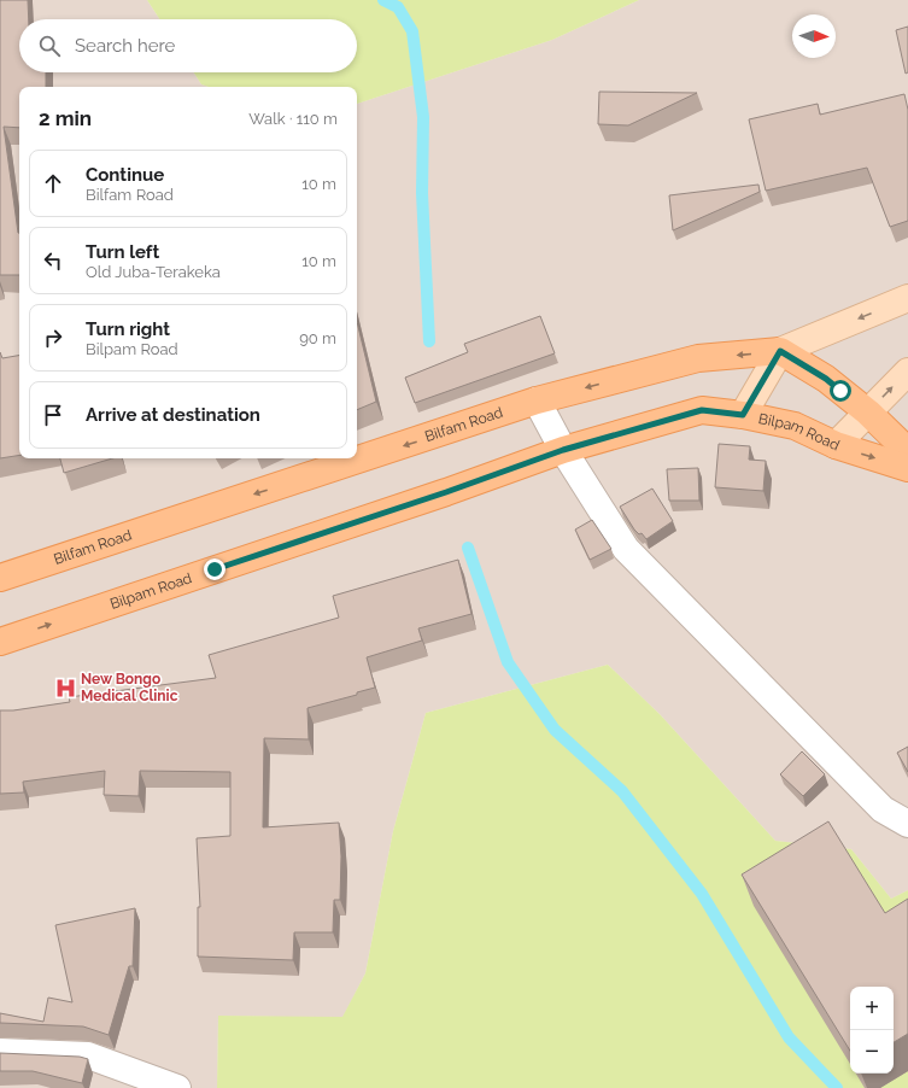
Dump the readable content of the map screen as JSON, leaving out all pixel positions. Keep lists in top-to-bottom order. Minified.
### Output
{"streets":{"main road":["Bilfam Road","Bilpam Road"]},"one_way":["Bilfam Road","Bilpam Road"],"places":{"hospital":["New Bongo Medical Clinic"]},"north":"right","page":{"search":"Search here","heading":["2 min","Walk · 110 m"],"list":[["Continue","Bilfam Road","10 m"],["Turn left","Old Juba-Terakeka","10 m"],["Turn right","Bilpam Road","90 m"],"Arrive at destination"],"map_buttons":["+","−"]}}
